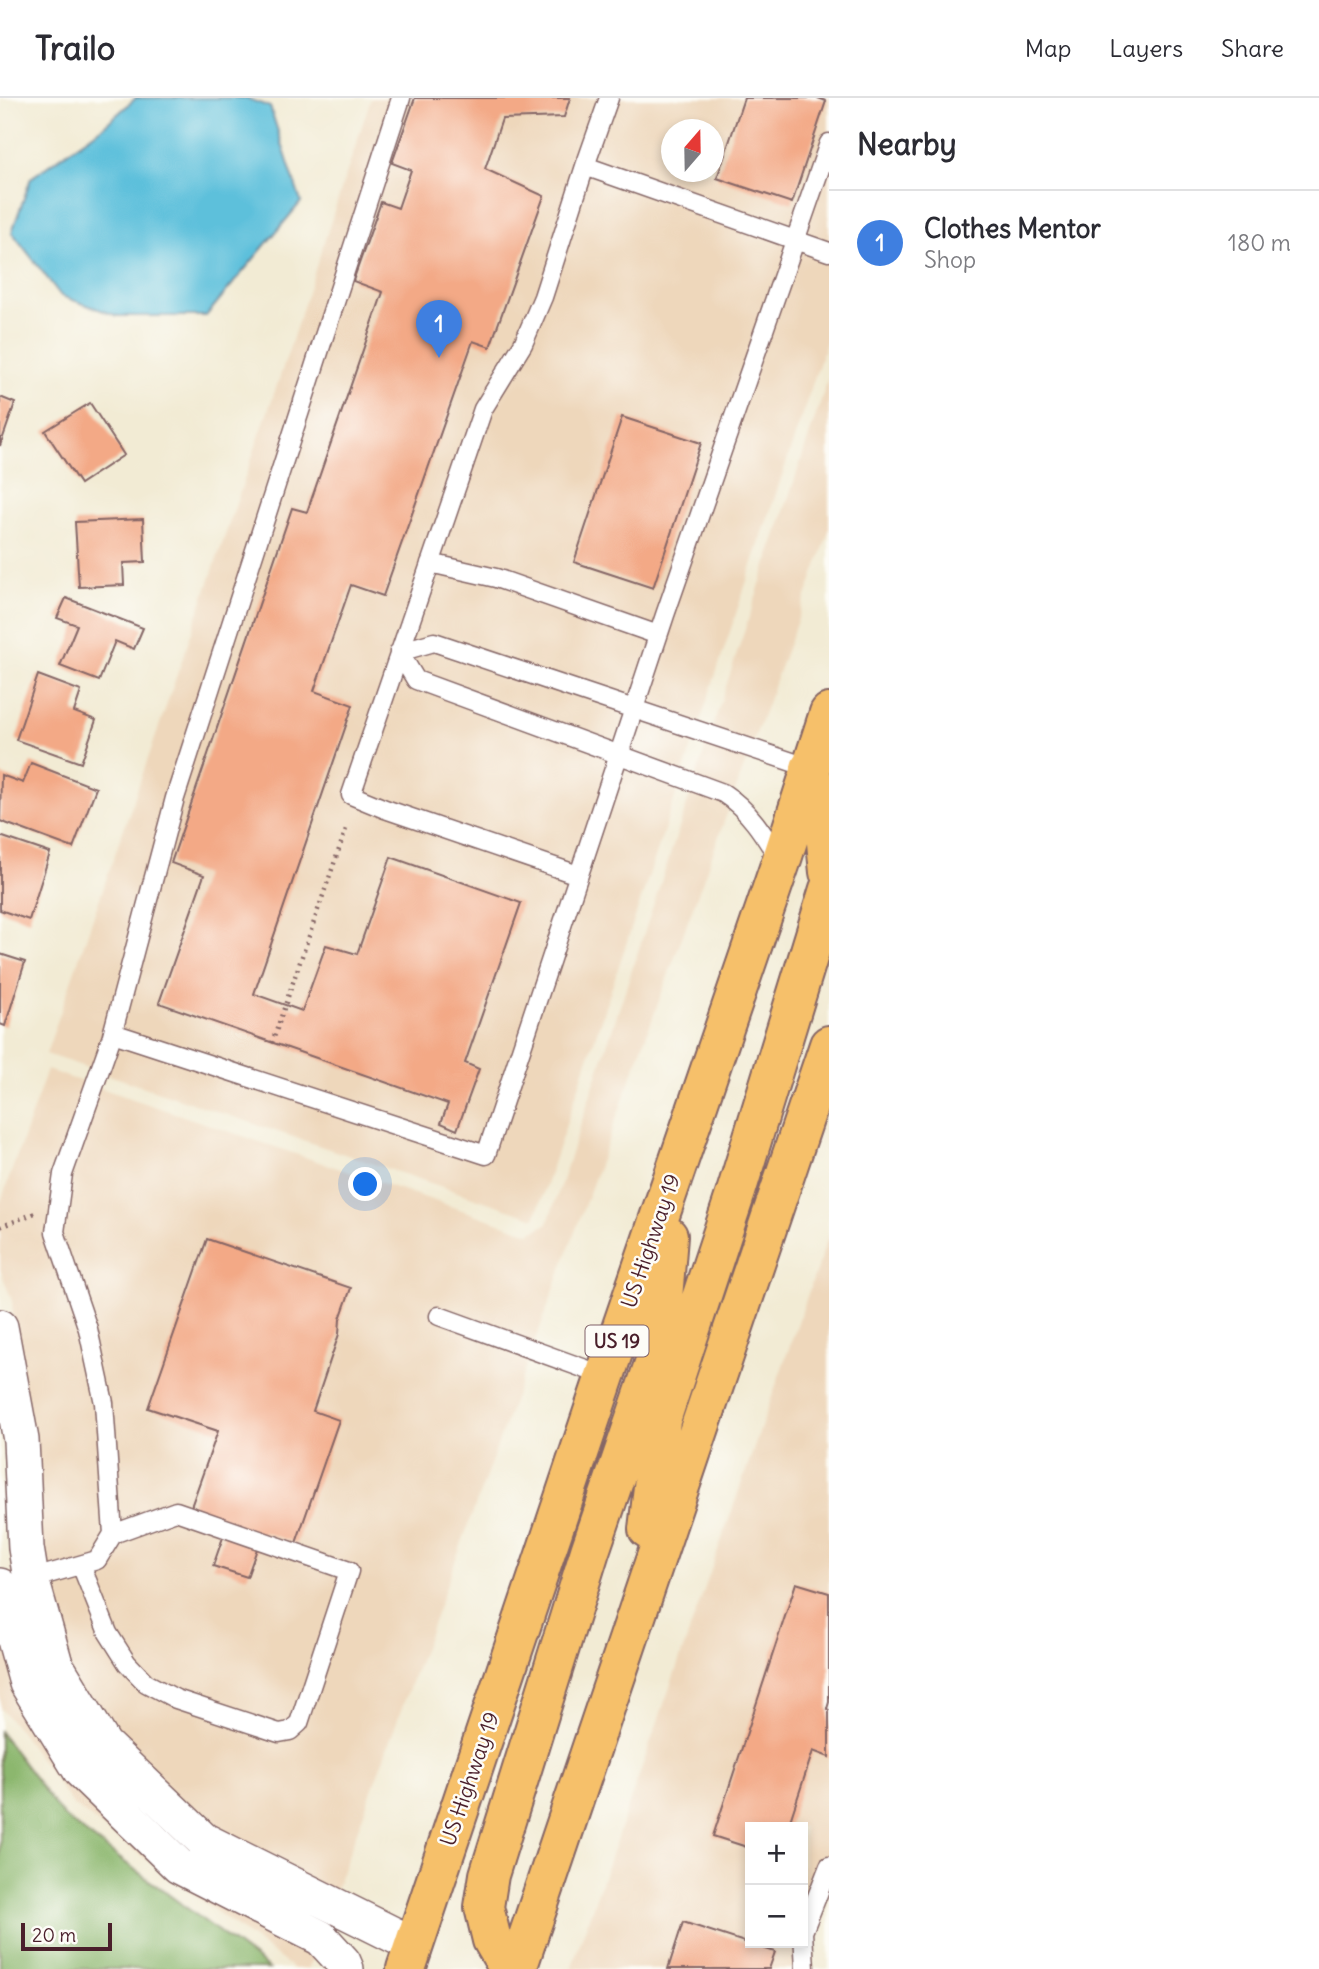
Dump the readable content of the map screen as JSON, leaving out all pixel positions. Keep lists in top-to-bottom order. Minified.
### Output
{"streets":{"highway":["US Highway 19","US 19"]},"scale_bar":"20 m","north":"top","page":{"header":"Trailo","nav":["Map","Layers","Share"],"heading":"Nearby","list":[{"mark":"1","name":"Clothes Mentor","note":"Shop","value":"180 m"}],"pins":"1","map_buttons":["+","−"],"scale":"20 m"}}
